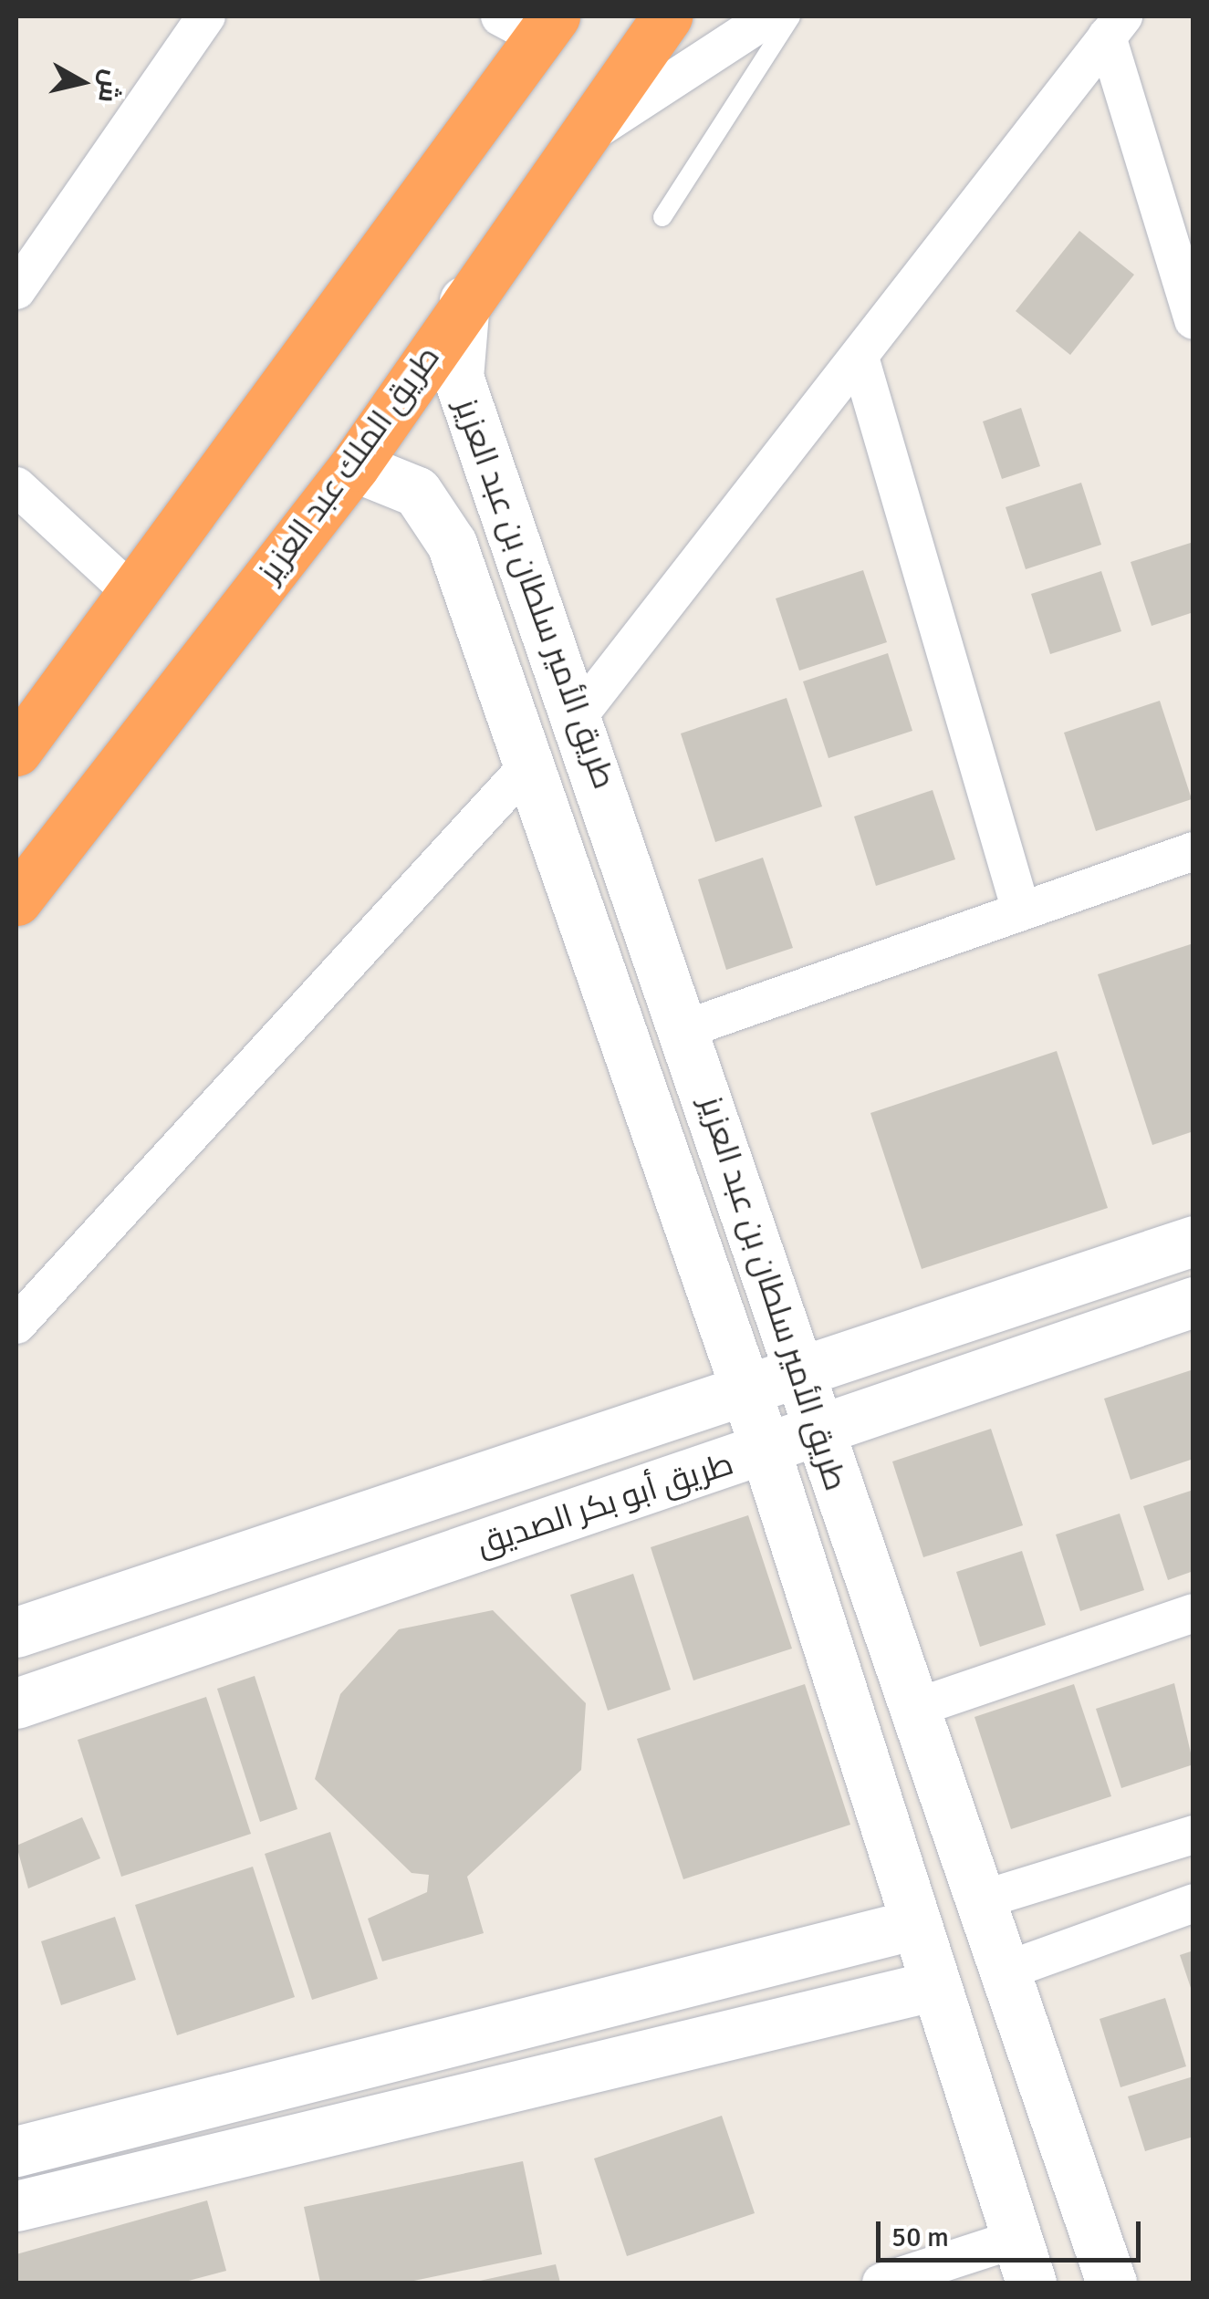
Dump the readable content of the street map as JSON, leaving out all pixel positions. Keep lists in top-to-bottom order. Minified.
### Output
{"streets":{"highway":["طريق الملك عبد العزيز"],"main road":["طريق الأمير سلطان بن عبد العزيز","طريق أبو بكر الصديق"]},"crossings":[["طريق الملك عبد العزيز","طريق الأمير سلطان بن عبد العزيز"],["طريق الأمير سلطان بن عبد العزيز","طريق أبو بكر الصديق"]],"scale_bar":"50 m","north":"right"}
